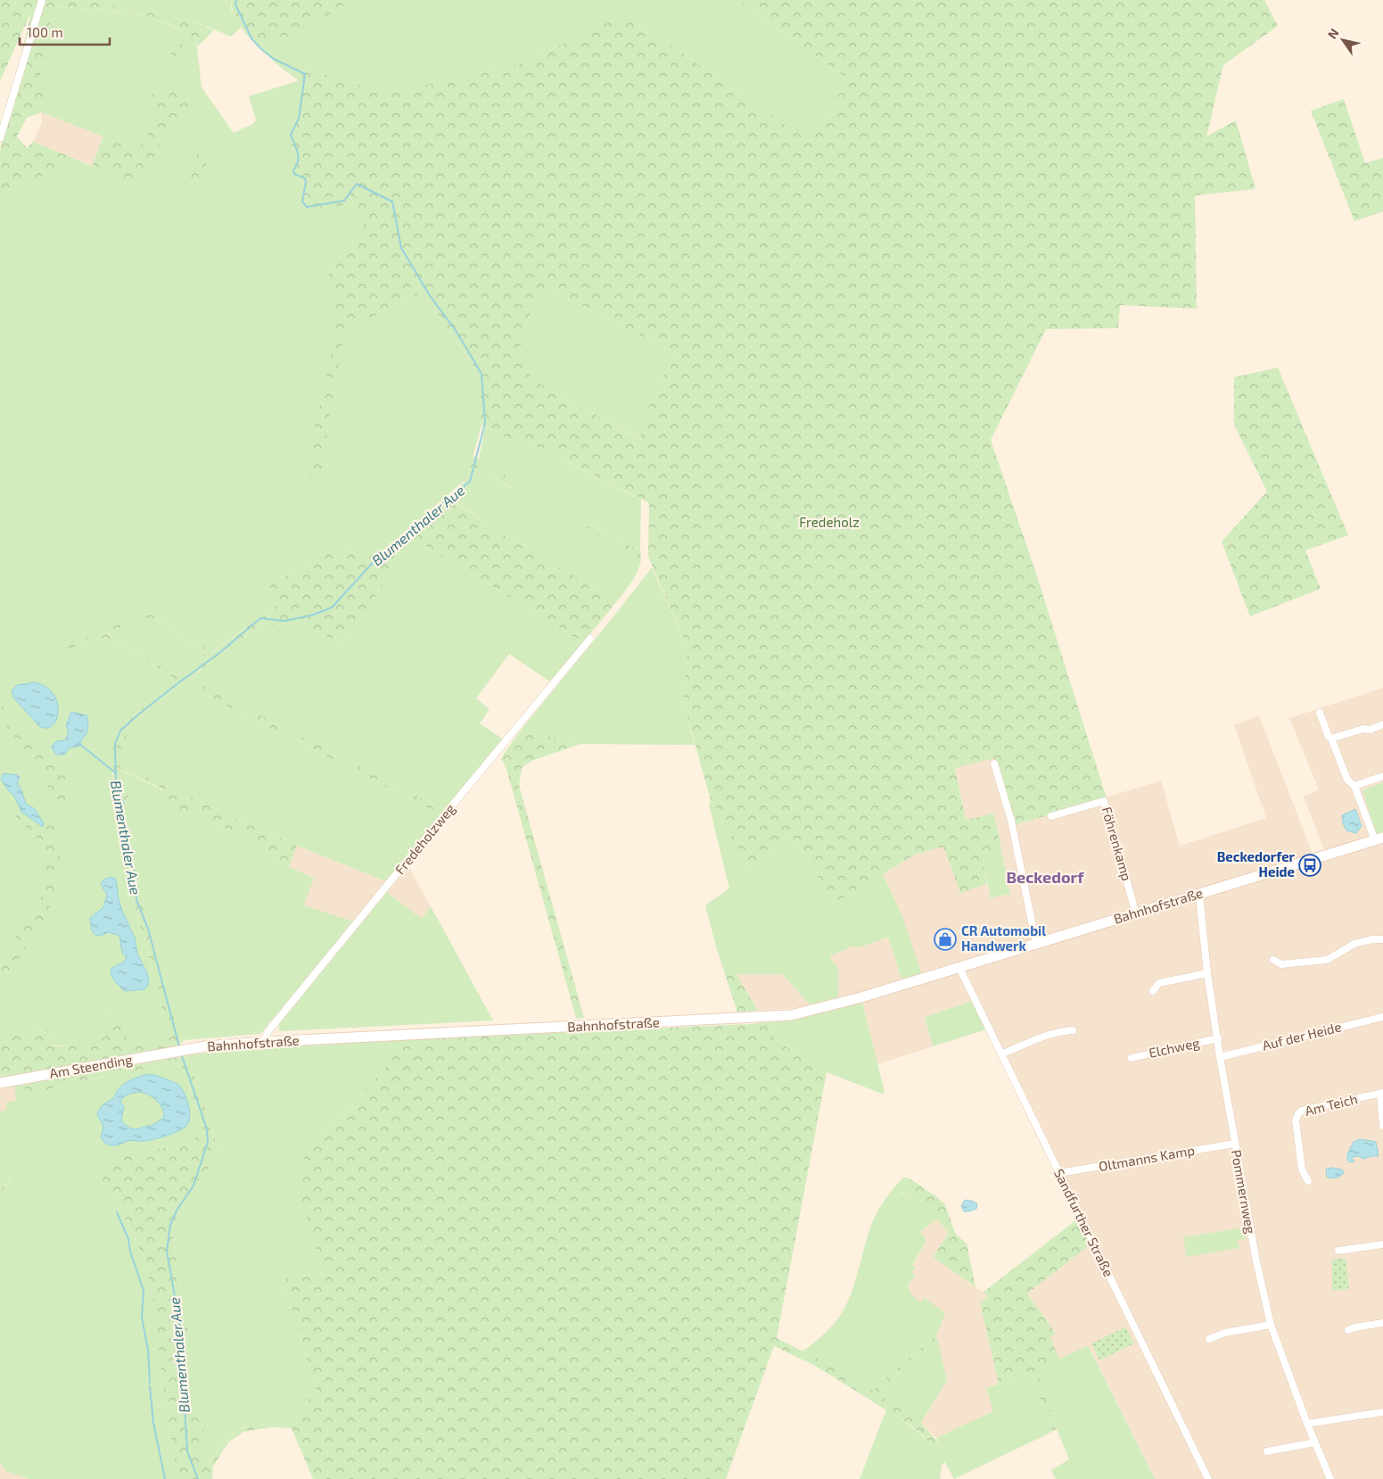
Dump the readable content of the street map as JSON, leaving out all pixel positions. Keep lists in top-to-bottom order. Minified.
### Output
{"streets":{"street":["Fredeholzweg","Föhrenkamp","Bahnhofstraße","Auf der Heide","Elchweg","Am Steending","Am Teich","Oltmanns Kamp","Pommernweg","Sandfurther Straße"]},"crossings":[["Fredeholzweg","Bahnhofstraße"],["Föhrenkamp","Bahnhofstraße"],["Bahnhofstraße","Am Steending"],["Bahnhofstraße","Pommernweg"],["Bahnhofstraße","Sandfurther Straße"],["Auf der Heide","Pommernweg"],["Elchweg","Pommernweg"],["Oltmanns Kamp","Pommernweg"],["Oltmanns Kamp","Sandfurther Straße"]],"districts":["Beckedorf"],"water":["Blumenthaler Aue"],"parks":["Fredeholz"],"places":{"bus stop":["Beckedorfer Heide"],"shop":["CR Automobil Handwerk"]},"scale_bar":"100 m","north":"top left"}
